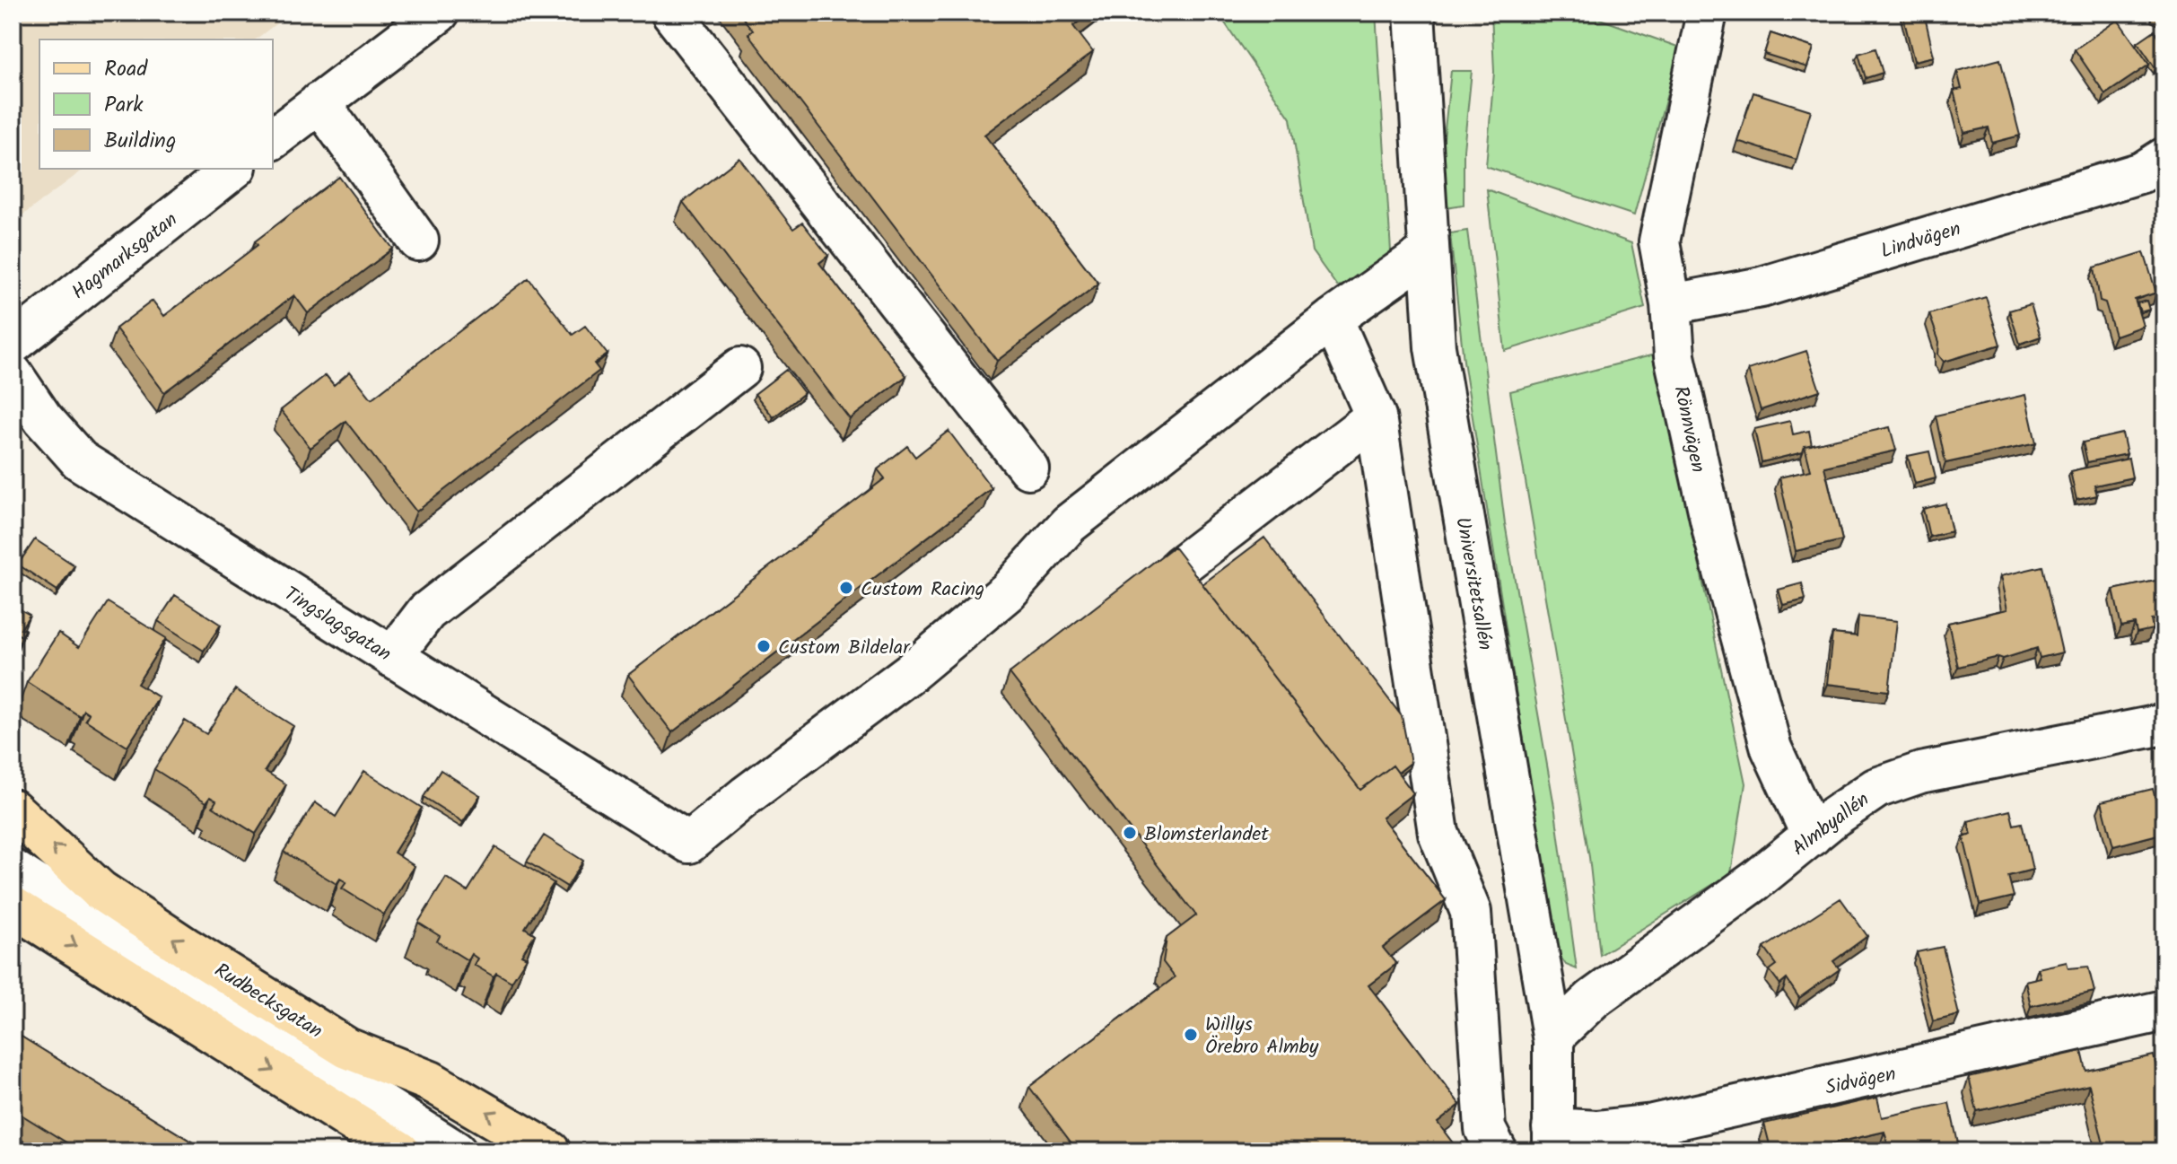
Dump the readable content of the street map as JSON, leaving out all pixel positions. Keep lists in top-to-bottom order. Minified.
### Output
{"streets":{"main road":["Rudbecksgatan"],"street":["Lindvägen","Hagmarksgatan","Rönnvägen","Universitetsallén","Tingslagsgatan","Almbyallén","Sidvägen"]},"crossings":[["Lindvägen","Rönnvägen"],["Rönnvägen","Almbyallén"],["Universitetsallén","Almbyallén"],["Universitetsallén","Sidvägen"]],"places":["Custom Racing","Custom Bildelar","Blomsterlandet","Willys Örebro Almby"],"legend":["Road","Park","Building"]}
